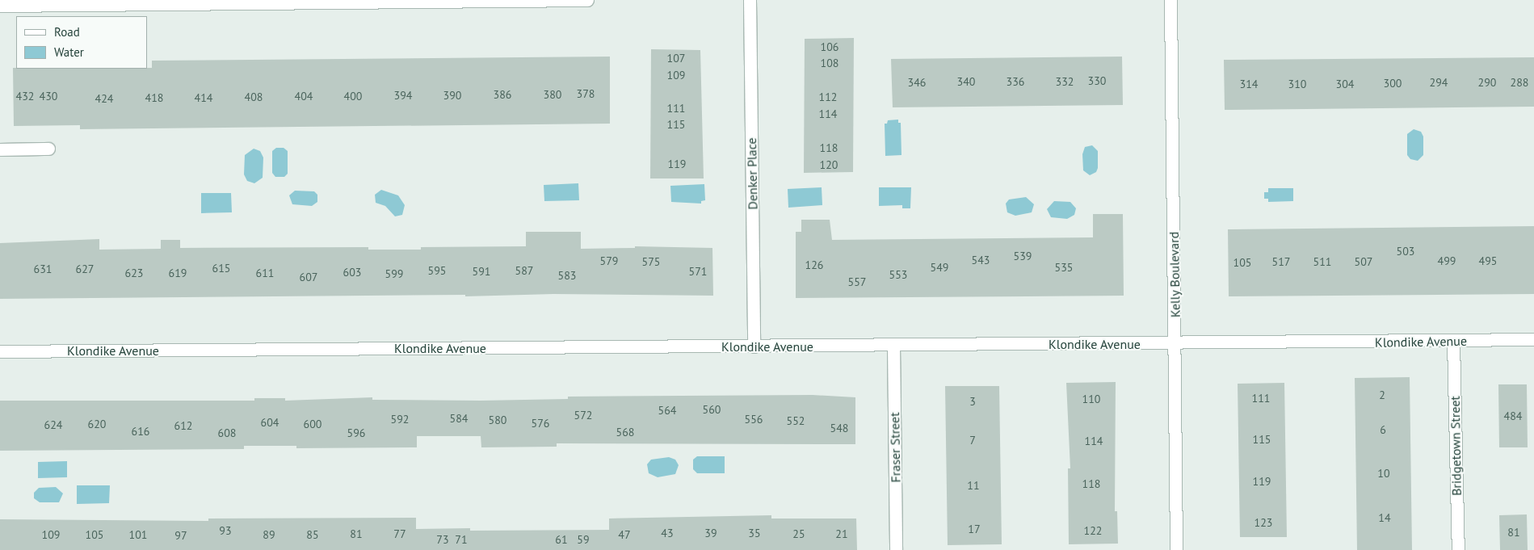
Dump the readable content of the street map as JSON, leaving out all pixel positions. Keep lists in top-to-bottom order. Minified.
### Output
{"streets":{"street":["Denker Place","Kelly Boulevard","Klondike Avenue","Bridgetown Street","Fraser Street"]},"crossings":[["Denker Place","Klondike Avenue"],["Kelly Boulevard","Klondike Avenue"],["Klondike Avenue","Bridgetown Street"],["Klondike Avenue","Fraser Street"]],"house_numbers":["106","107","108","109","330","340","336","332","346","294","290","288","300","314","310","304","378","386","380","394","390","432","430","404","400","408","112","418","414","424","111","114","115","118","119","120","503","539","543","579","499","495","575","517","511","507","105","126","549","535","615","631","627","595","587","591","571","603","623","619","611","599","553","583","607","557","2","111","110","3","560","564","572","484","584","592","556","580","552","604","576","620","600","624","612","548","6","616","568","608","596","115","7","114","10","119","118","11","14","123","17","93","122","81","43","39","35","81","77","25","21","109","105","101","89","85","47","97","73","71","61","59"],"legend":["Road","Water"]}
